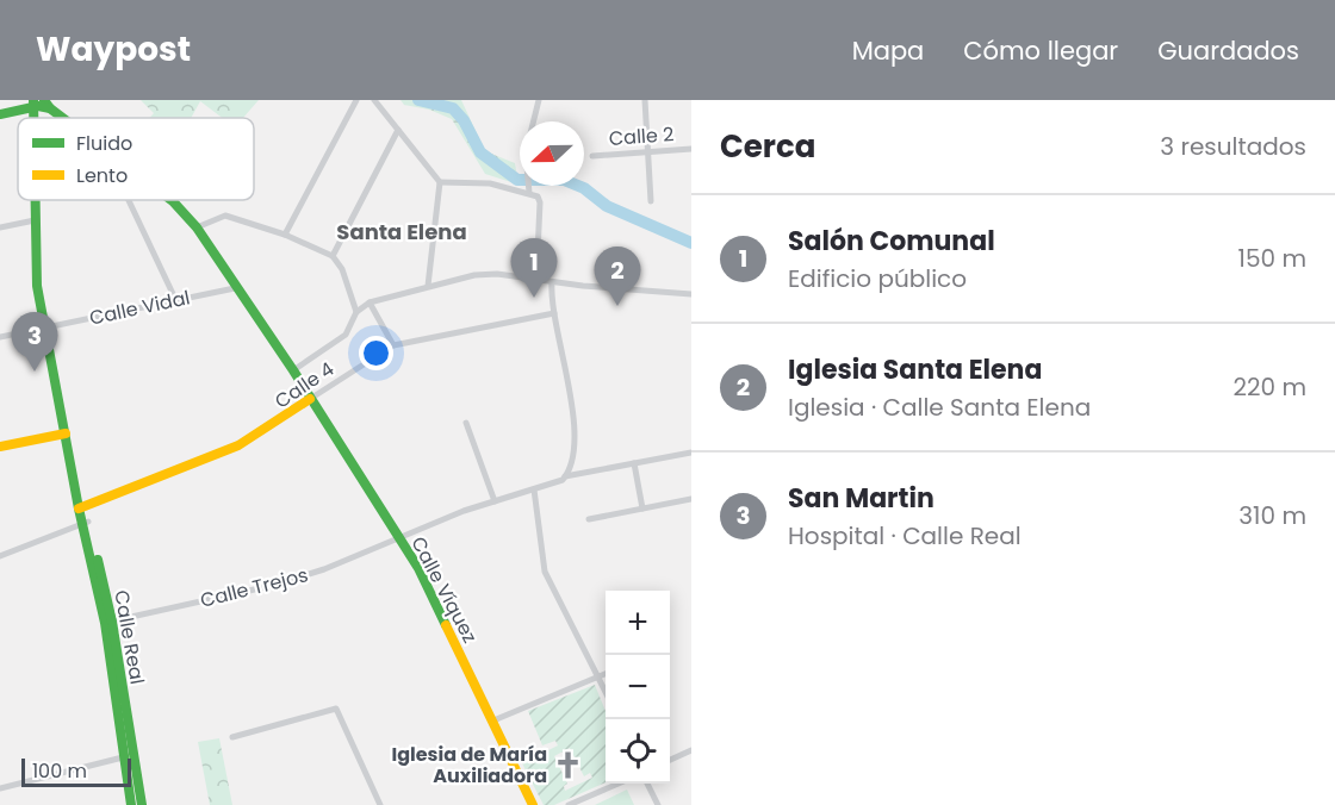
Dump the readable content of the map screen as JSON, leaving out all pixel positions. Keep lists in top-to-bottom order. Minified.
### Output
{"streets":{"main road":["Calle 4","Calle Víquez","Calle Real"],"street":["Calle 2","Calle Vidal","Calle Trejos"]},"crossings":[["Calle Vidal","Calle Víquez"],["Calle Vidal","Calle Real"],["Calle 4","Calle Víquez"],["Calle 4","Calle Real"],["Calle Trejos","Calle Víquez"],["Calle Trejos","Calle Real"]],"districts":["Santa Elena"],"places":{"church":["Iglesia de María Auxiliadora"]},"legend":["Fluido","Lento"],"scale_bar":"100 m","north":"left","page":{"header":"Waypost","nav":["Mapa","Cómo llegar","Guardados"],"heading":["Cerca","3 resultados"],"list":[{"mark":"1","name":"Salón Comunal","note":"Edificio público","value":"150 m"},{"mark":"2","name":"Iglesia Santa Elena","note":"Iglesia · Calle Santa Elena","value":"220 m"},{"mark":"3","name":"San Martin","note":"Hospital · Calle Real","value":"310 m"}],"pins":["1","2","3"],"map_buttons":["+","−"],"scale":"100 m"}}
